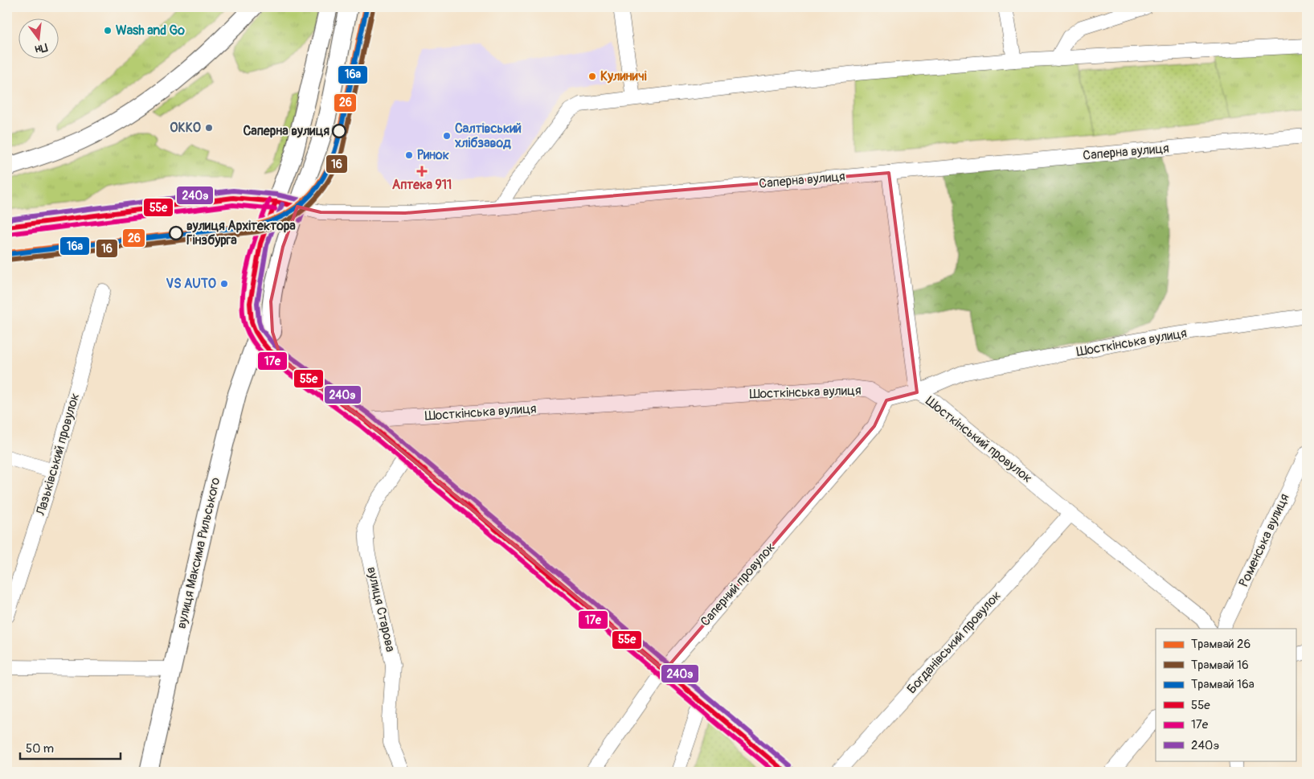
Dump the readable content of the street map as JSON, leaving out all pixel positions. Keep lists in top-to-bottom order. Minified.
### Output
{"streets":{"main road":["вулиця Максима Рильського"],"street":["Саперна вулиця","Шосткінська вулиця","Шосткінський провулок","Лазьківський провулок","Роменська вулиця","Саперний провулок","вулиця Старова","Богданівський провулок"]},"crossings":[["Саперна вулиця","Шосткінський провулок"],["Шосткінська вулиця","Шосткінський провулок"],["Шосткінська вулиця","Саперний провулок"],["Шосткінський провулок","Богданівський провулок"]],"places":{"other":["Wash and Go","Кулиничі","ОККО","Саперна вулиця","Салтівський хлібзавод","Ринок","вулиця Архітектора Гінзбурга","VS AUTO"],"health":["Аптека 911"]},"lines":["tram line 26","tram line 16","tram line 16a","transit line 240э","transit line 55е","transit line 17е"],"legend":["Трамвай 26","Трамвай 16","Трамвай 16a","55е","17е","240э"],"scale_bar":"50 m","north":"bottom"}
